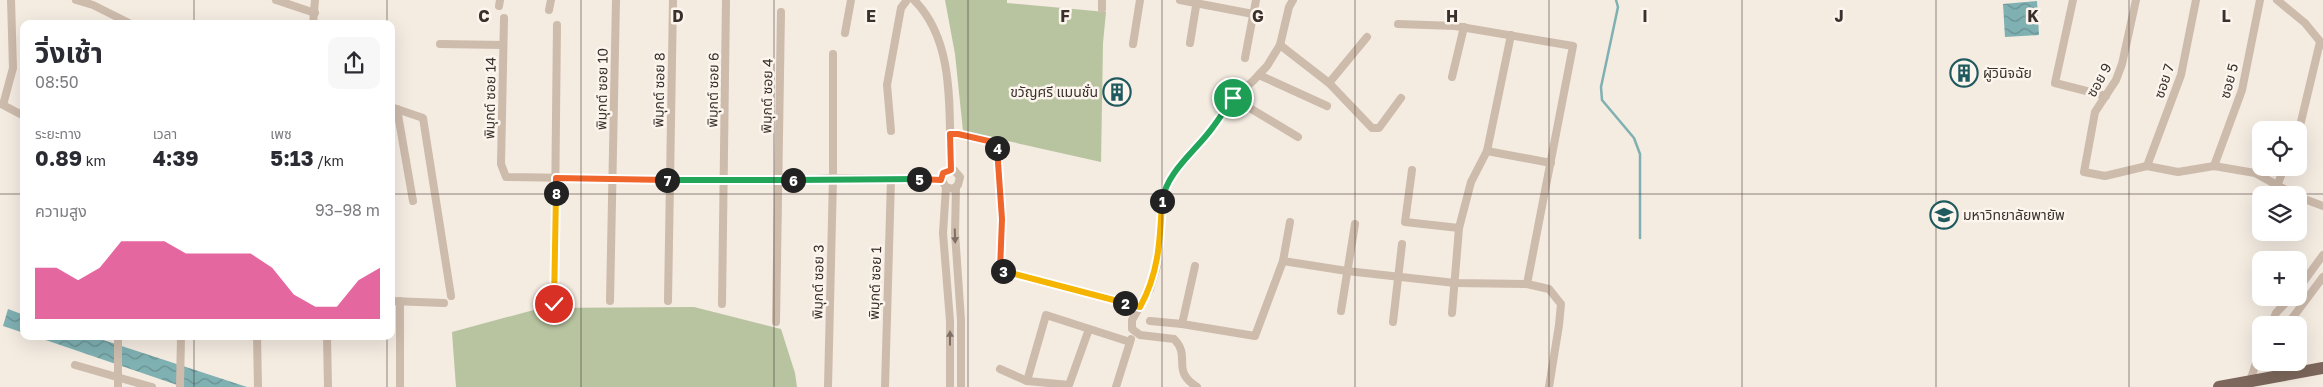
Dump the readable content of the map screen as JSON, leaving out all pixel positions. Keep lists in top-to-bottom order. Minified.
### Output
{"streets":{"street":["ซอย 9","ซอย 7","ซอย 5","พิมุกต์ ซอย 10","พิมุกต์ ซอย 8","พิมุกต์ ซอย 6","พิมุกต์ ซอย 4","พิมุกต์ ซอย 14","พิมุกต์ ซอย 3","พิมุกต์ ซอย 1"]},"crossings":[["ซอย 9","ซอย 7"]],"places":{"building":["ผัูวินิจฉัย","ขวัญศรี แมนชั่น"],"school or university":["มหาวิทยาลัยพายัพ"]},"page":{"heading":["วิ่งเช้า","08:50"],"stats":[["ระยะทาง","0.89 km"],["เวลา","4:39"],["เพซ","5:13 /km"]],"map_buttons":["+","−"],"pins":["4","5","6","7","8","1","3","2"],"chart":["ความสูง","93–98 m"]},"grid":{"columns":["C","D","E","F","G","H","I","J","K","L"]}}
